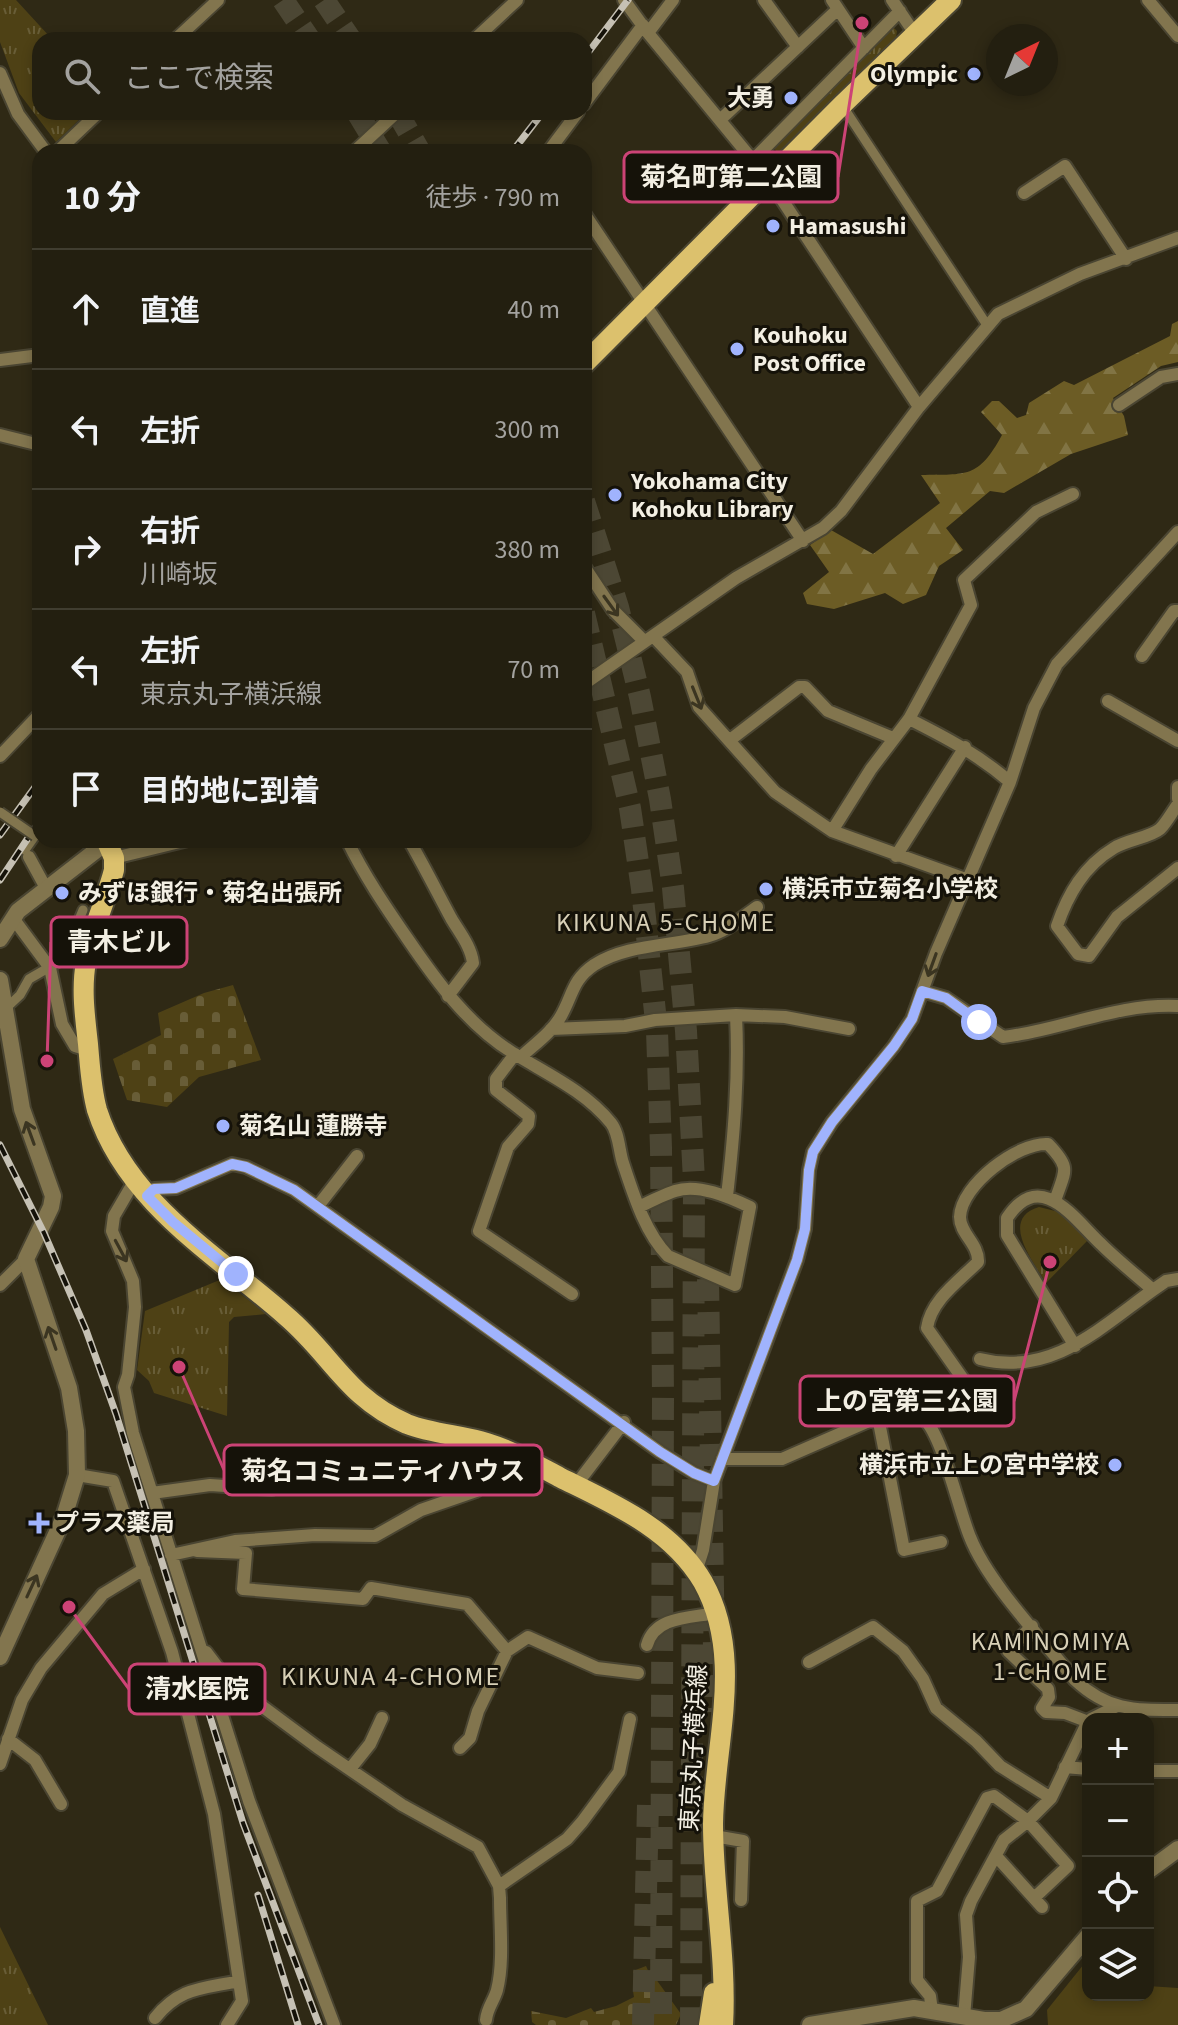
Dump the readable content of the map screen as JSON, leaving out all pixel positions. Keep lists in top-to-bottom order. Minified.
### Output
{"streets":{"main road":["東京丸子横浜線"]},"districts":["KIKUNA 5-CHOME","KAMINOMIYA 1-CHOME","KIKUNA 4-CHOME"],"places":{"other":["菊名町第二公園","Olympic","大勇","Hamasushi","Kouhoku Post Office","Yokohama City Kohoku Library","横浜市立菊名小学校","みずほ銀行・菊名出張所","青木ビル","菊名山 蓮勝寺","上の宮第三公園","菊名コミュニティハウス","横浜市立上の宮中学校","清水医院"],"health":["プラス薬局"]},"north":"top right","page":{"search":"ここで検索","heading":["10 分","徒歩 · 790 m"],"list":[["直進","40 m"],["左折","300 m"],["右折","川崎坂","380 m"],["左折","東京丸子横浜線","70 m"],"目的地に到着"],"map_buttons":["+","−"]}}
